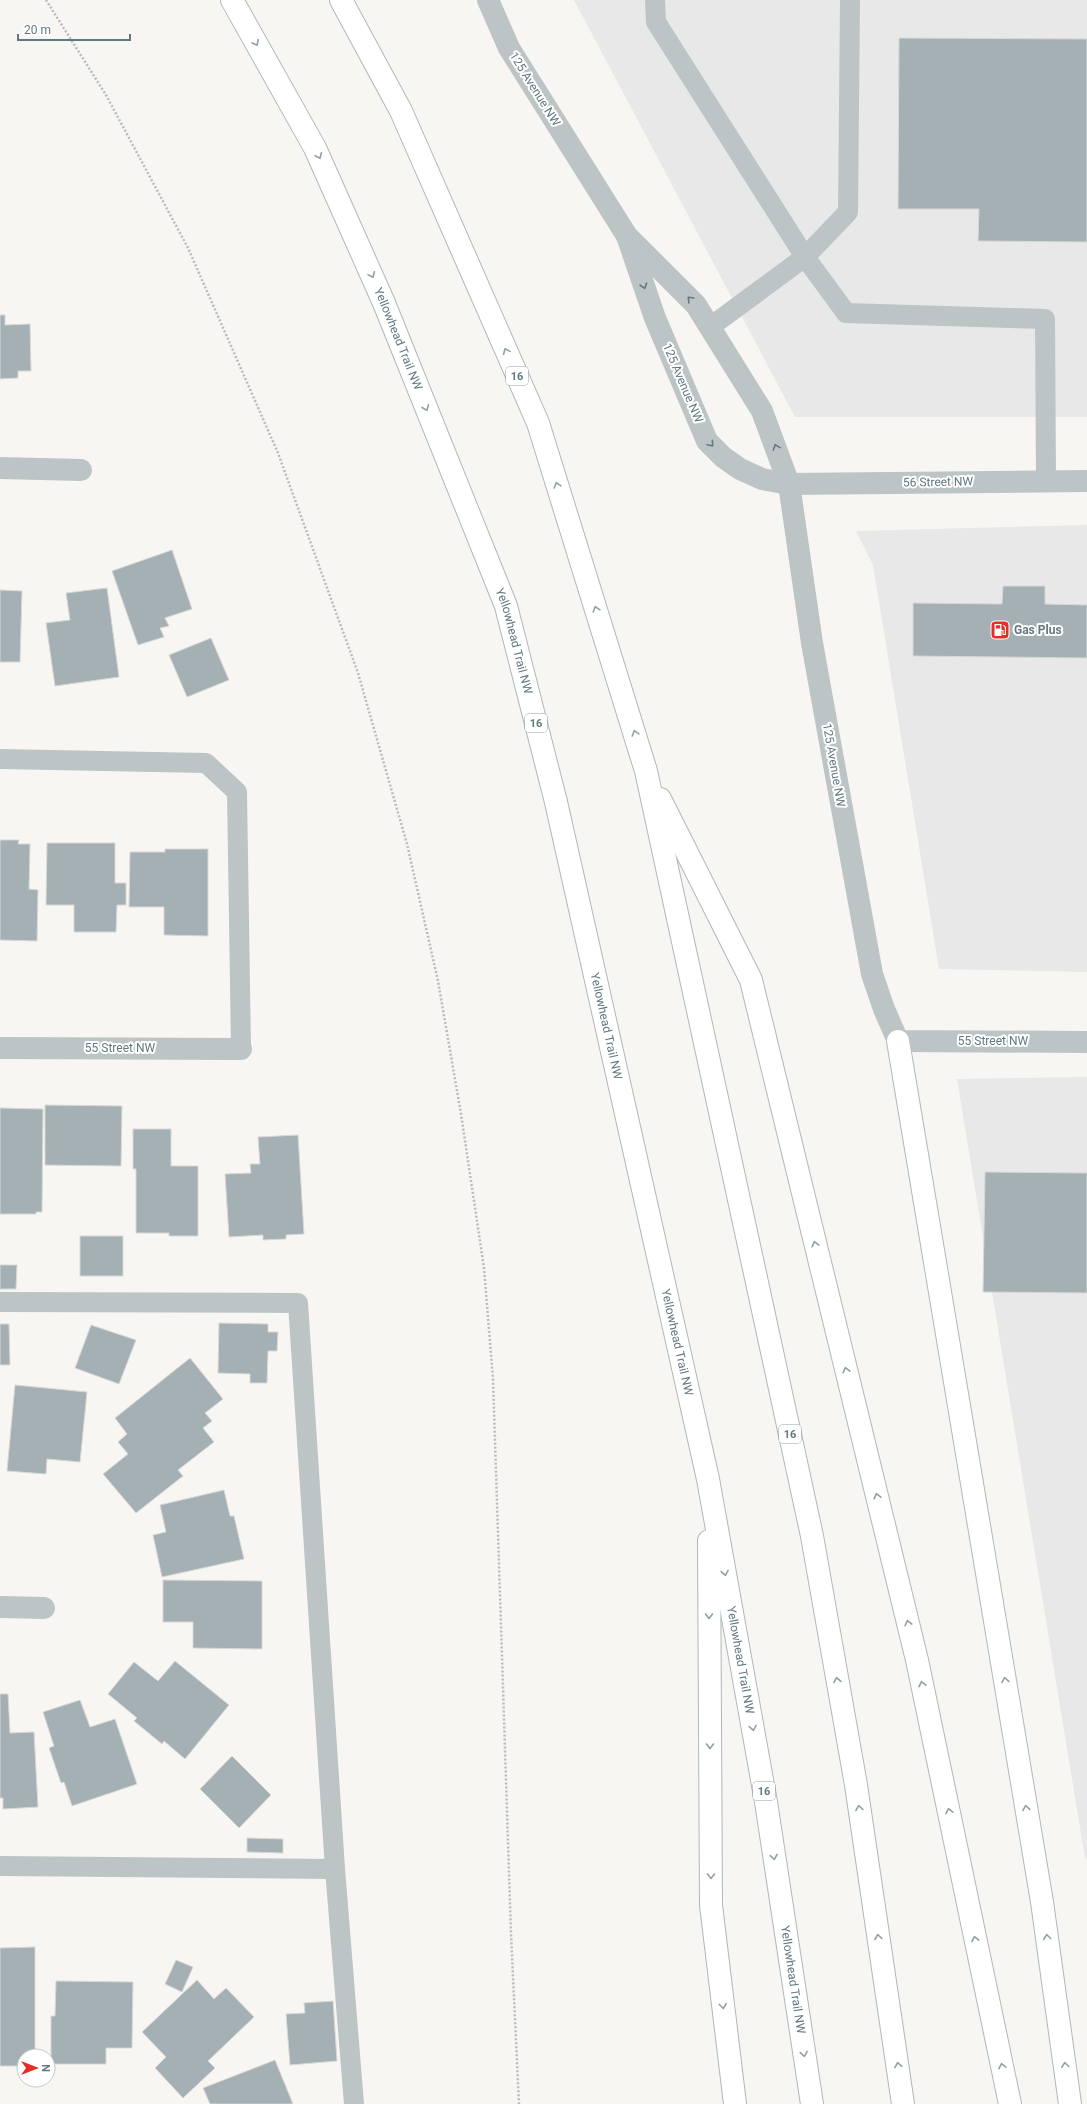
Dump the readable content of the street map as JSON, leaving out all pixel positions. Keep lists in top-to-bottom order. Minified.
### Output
{"streets":{"main road":["Yellowhead Trail NW","16"],"street":["125 Avenue NW","56 Street NW","55 Street NW"]},"crossings":[["125 Avenue NW","56 Street NW"],["125 Avenue NW","55 Street NW"]],"places":{"fuel station":["Gas Plus"]},"scale_bar":"20 m","north":"right"}
